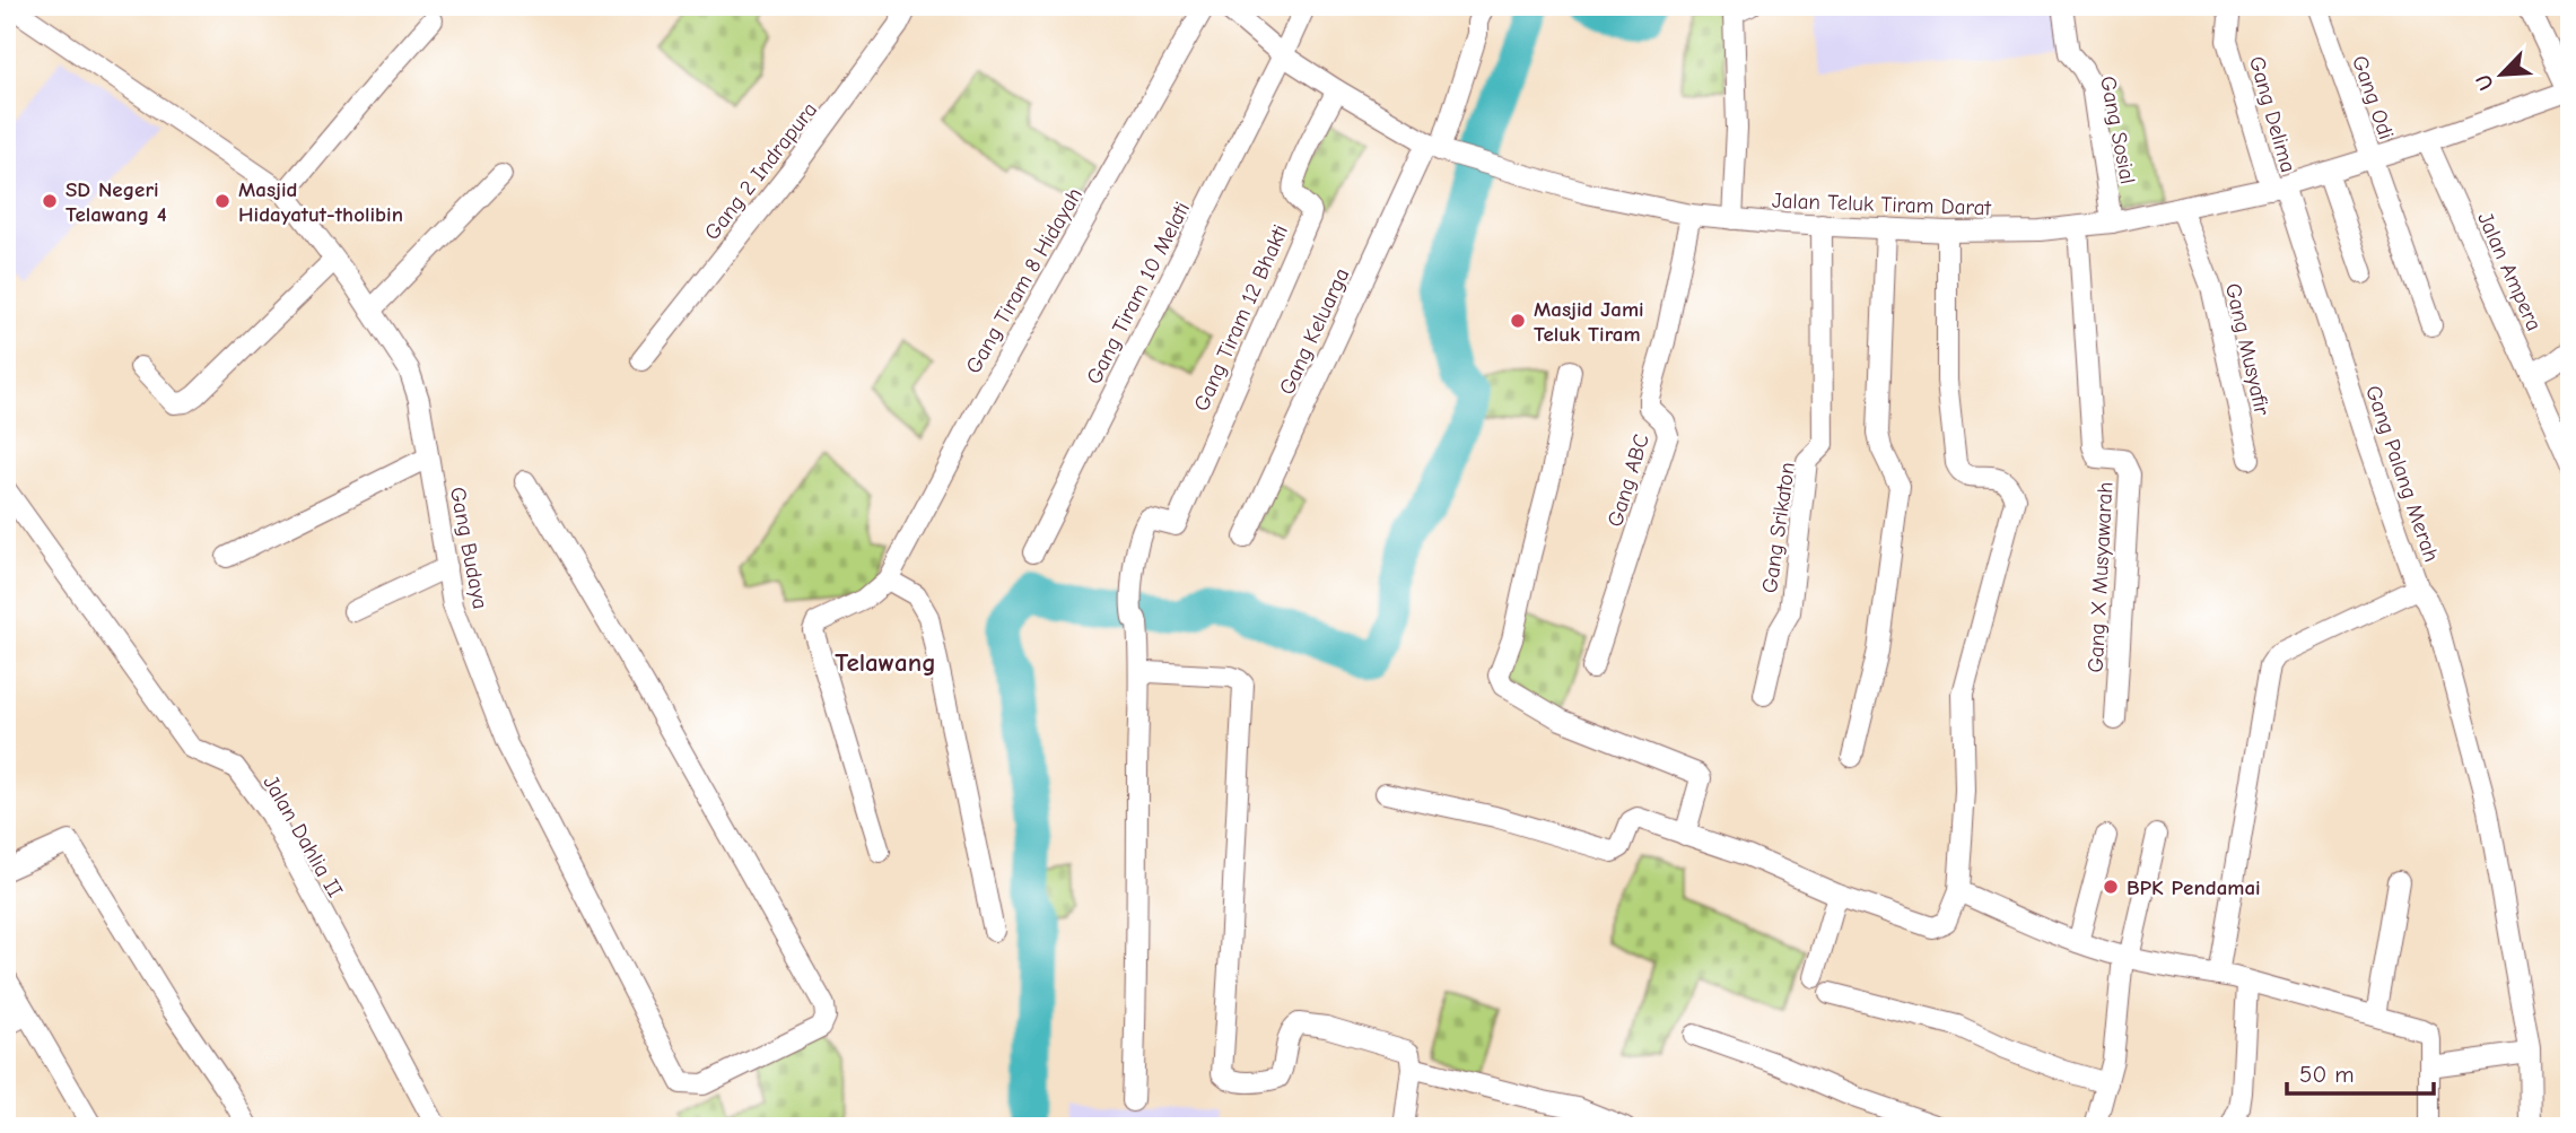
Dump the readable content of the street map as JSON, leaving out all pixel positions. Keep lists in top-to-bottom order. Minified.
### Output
{"streets":{"street":["Gang Odi","Gang Delima","Gang Sosial","Gang 2 Indrapura","Jalan Teluk Tiram Darat","Jalan Ampera","Gang Tiram 8 Hidayah","Gang Tiram 10 Melati","Gang Tiram 12 Bhakti","Gang Keluarga","Gang Musyafir","Gang Palang Merah","Gang ABC","Gang Srikaton","Gang Budaya","Gang X Musyawarah","Jalan Dahlia II"]},"crossings":[["Gang Odi","Jalan Teluk Tiram Darat"],["Gang Delima","Jalan Teluk Tiram Darat"],["Gang Delima","Gang Palang Merah"],["Gang Sosial","Jalan Teluk Tiram Darat"],["Jalan Teluk Tiram Darat","Jalan Ampera"],["Jalan Teluk Tiram Darat","Gang Tiram 10 Melati"],["Jalan Teluk Tiram Darat","Gang Tiram 12 Bhakti"],["Jalan Teluk Tiram Darat","Gang Keluarga"],["Jalan Teluk Tiram Darat","Gang Musyafir"],["Jalan Teluk Tiram Darat","Gang Palang Merah"],["Jalan Teluk Tiram Darat","Gang ABC"],["Jalan Teluk Tiram Darat","Gang Srikaton"],["Jalan Teluk Tiram Darat","Gang X Musyawarah"]],"districts":["Telawang"],"places":["SD Negeri Telawang 4","Masjid Hidayatut-tholibin","Masjid Jami Teluk Tiram","BPK Pendamai"],"scale_bar":"50 m","north":"bottom left"}
